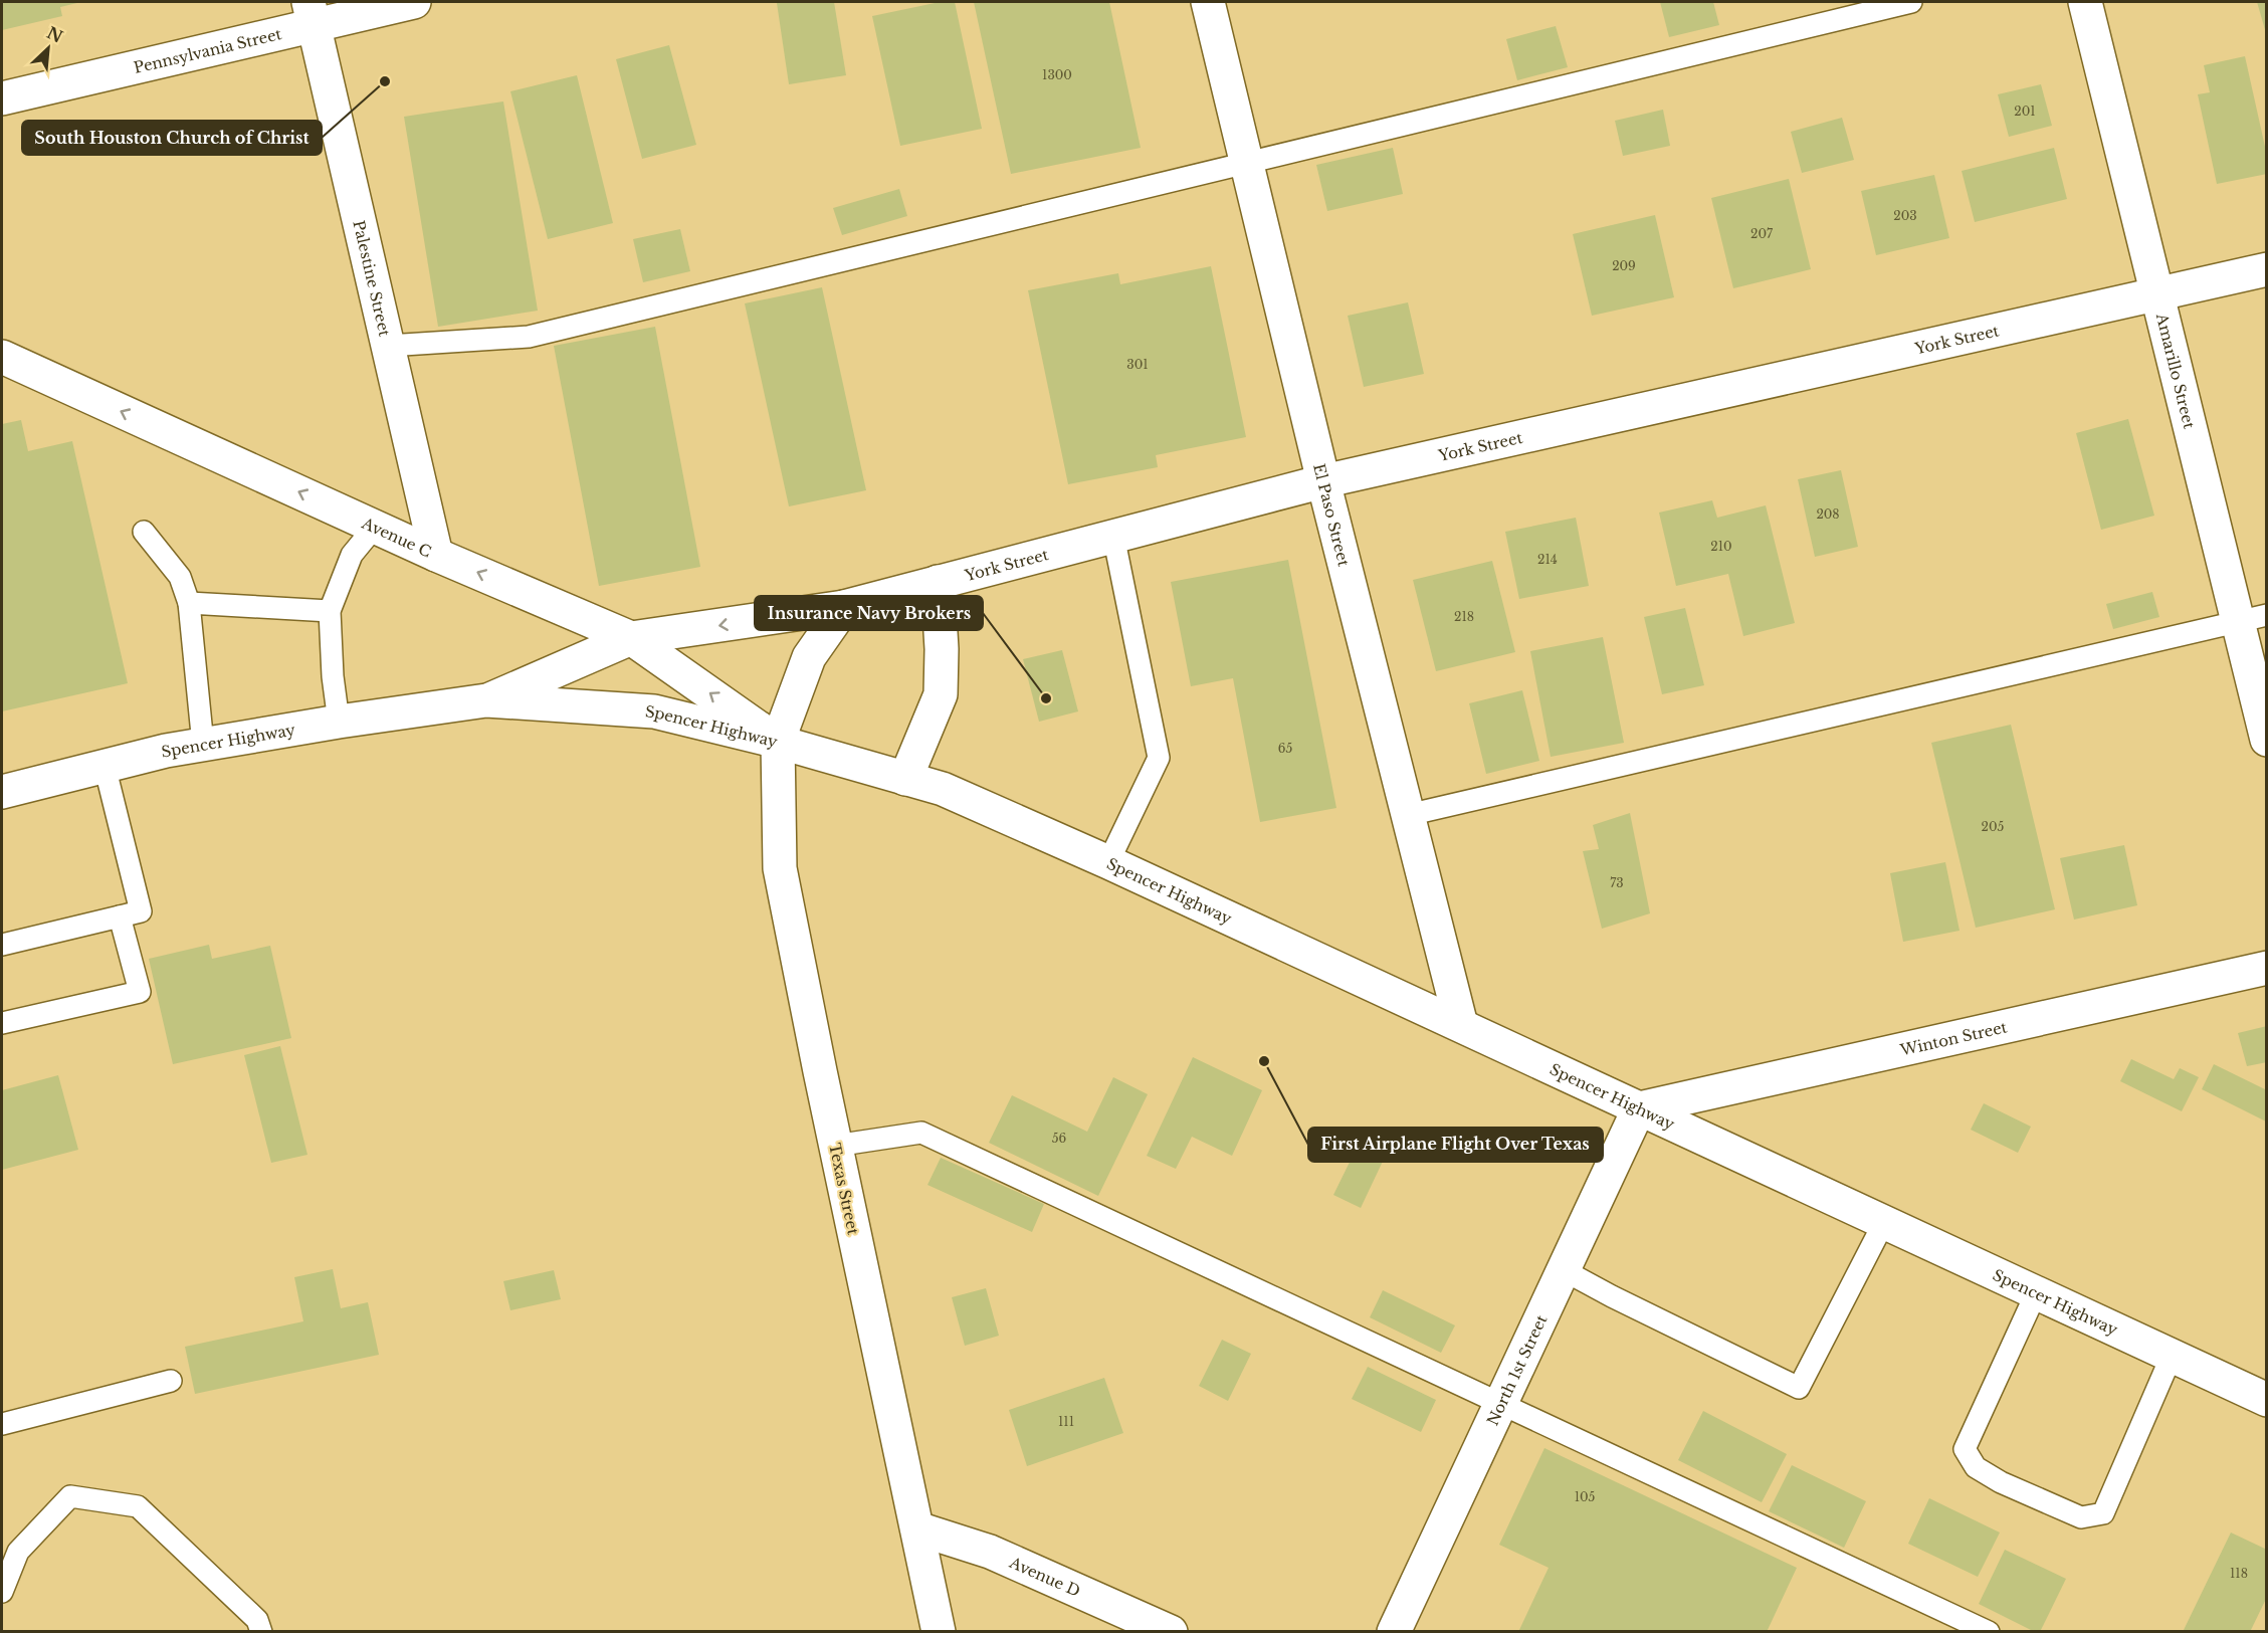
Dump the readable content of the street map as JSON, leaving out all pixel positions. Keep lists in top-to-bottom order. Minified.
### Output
{"streets":{"street":["Pennsylvania Street","Palestine Street","York Street","Amarillo Street","El Paso Street","Avenue C","Spencer Highway","Winton Street","Texas Street","North 1st Street","Avenue D"]},"crossings":[["Pennsylvania Street","Palestine Street"],["Palestine Street","Avenue C"],["York Street","Amarillo Street"],["York Street","El Paso Street"],["York Street","Avenue C"],["York Street","Spencer Highway"],["El Paso Street","Spencer Highway"],["Avenue C","Spencer Highway"],["Avenue C","Texas Street"],["Spencer Highway","Winton Street"],["Spencer Highway","Texas Street"],["Spencer Highway","North 1st Street"],["Winton Street","North 1st Street"],["Texas Street","Avenue D"]],"one_way":["Avenue C"],"places":["South Houston Church of Christ","Insurance Navy Brokers","First Airplane Flight Over Texas"],"house_numbers":["1300","201","203","207","209","301","208","210","214","218","65","205","73","56","111","105","118"],"north":"top right"}
